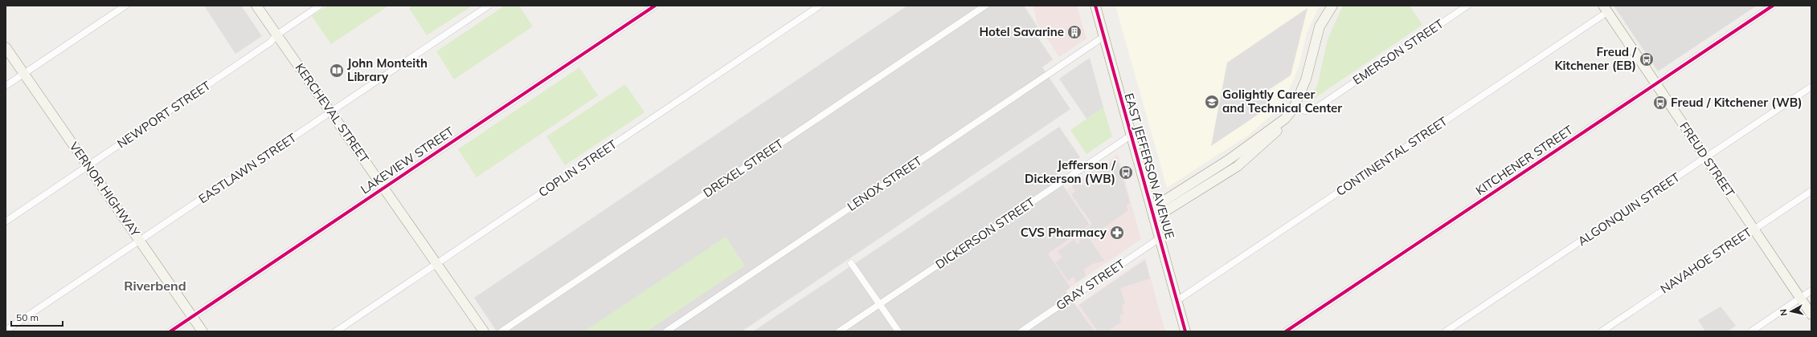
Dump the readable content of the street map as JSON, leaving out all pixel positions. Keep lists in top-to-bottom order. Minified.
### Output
{"streets":{"street":["EMERSON STREET","KERCHEVAL STREET","NEWPORT STREET","CONTINENTAL STREET","FREUD STREET","LAKEVIEW STREET","KITCHENER STREET","EAST JEFFERSON AVENUE","EASTLAWN STREET","COPLIN STREET","DREXEL STREET","LENOX STREET","VERNOR HIGHWAY","ALGONQUIN STREET","DICKERSON STREET","NAVAHOE STREET","GRAY STREET"]},"crossings":[["KERCHEVAL STREET","NEWPORT STREET"],["KERCHEVAL STREET","LAKEVIEW STREET"],["KERCHEVAL STREET","EASTLAWN STREET"],["KERCHEVAL STREET","COPLIN STREET"],["NEWPORT STREET","VERNOR HIGHWAY"],["CONTINENTAL STREET","FREUD STREET"],["CONTINENTAL STREET","EAST JEFFERSON AVENUE"],["FREUD STREET","KITCHENER STREET"],["FREUD STREET","ALGONQUIN STREET"],["FREUD STREET","NAVAHOE STREET"],["LAKEVIEW STREET","VERNOR HIGHWAY"],["EAST JEFFERSON AVENUE","LENOX STREET"],["EAST JEFFERSON AVENUE","DICKERSON STREET"],["EAST JEFFERSON AVENUE","GRAY STREET"],["EASTLAWN STREET","VERNOR HIGHWAY"]],"districts":["Riverbend"],"places":{"building":["Hotel Savarine"],"bus stop":["Freud / Kitchener (EB)","Freud / Kitchener (WB)","Jefferson / Dickerson (WB)"],"library":["John Monteith Library"],"school or university":["Golightly Career and Technical Center"],"pharmacy":["CVS Pharmacy"]},"scale_bar":"50 m","north":"left"}
